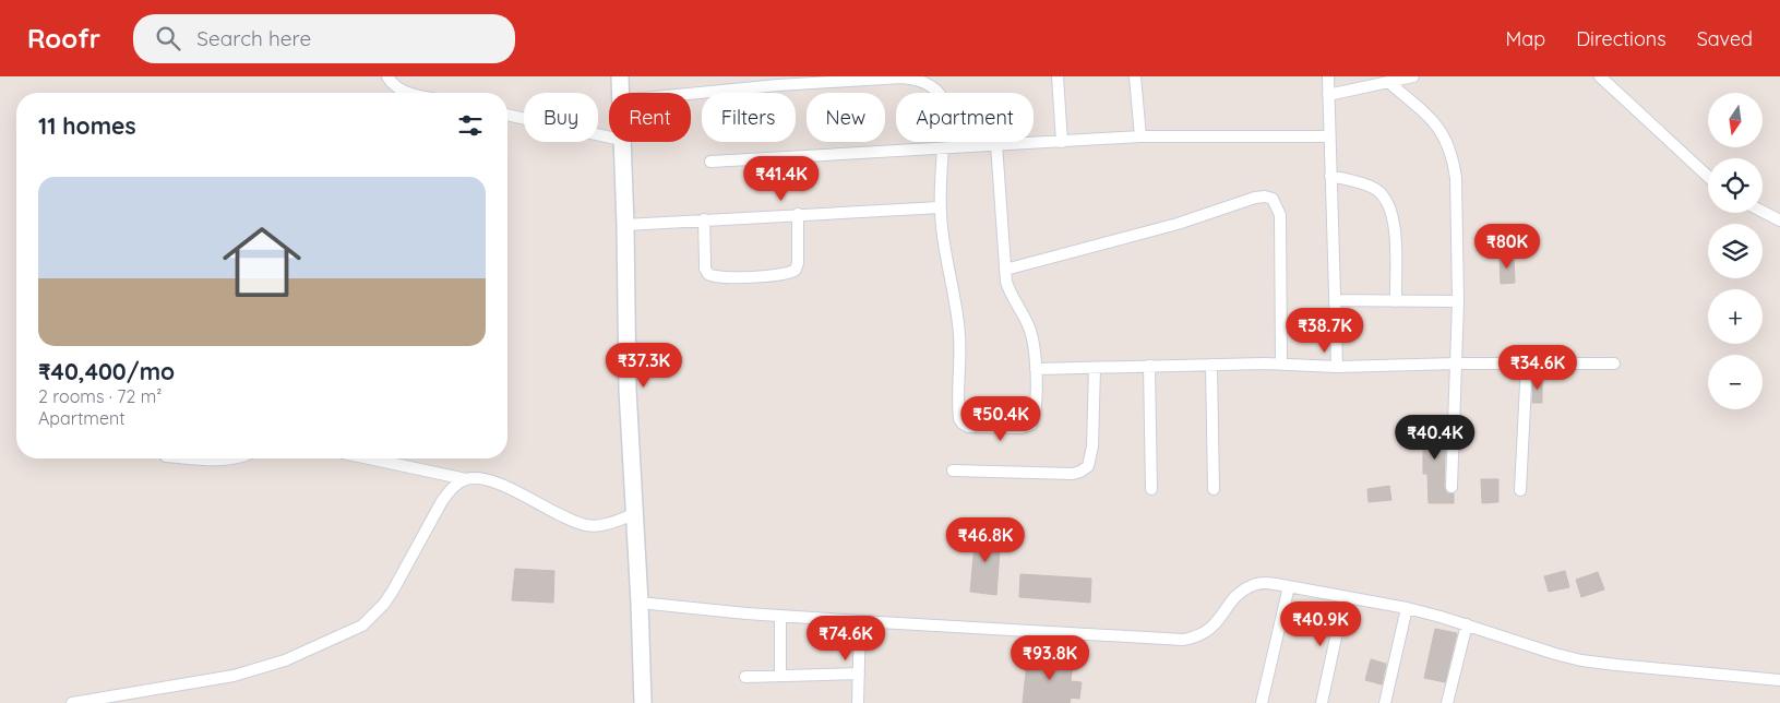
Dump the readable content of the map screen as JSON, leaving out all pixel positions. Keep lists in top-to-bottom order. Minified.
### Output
{"north":"bottom","page":{"header":"Roofr","search":"Search here","nav":["Map","Directions","Saved"],"map_buttons":["+","−"],"chip":["Buy","Rent","Filters","New","Apartment"],"heading":"11 homes","price":["₹41.4K","₹80K","₹38.7K","₹37.3K","₹34.6K","₹50.4K","₹40.4K","₹46.8K","₹40.9K","₹74.6K","₹93.8K"],"list":[{"name":"₹40,400/mo","note":"2 rooms · 72 m² · Apartment"}]}}
